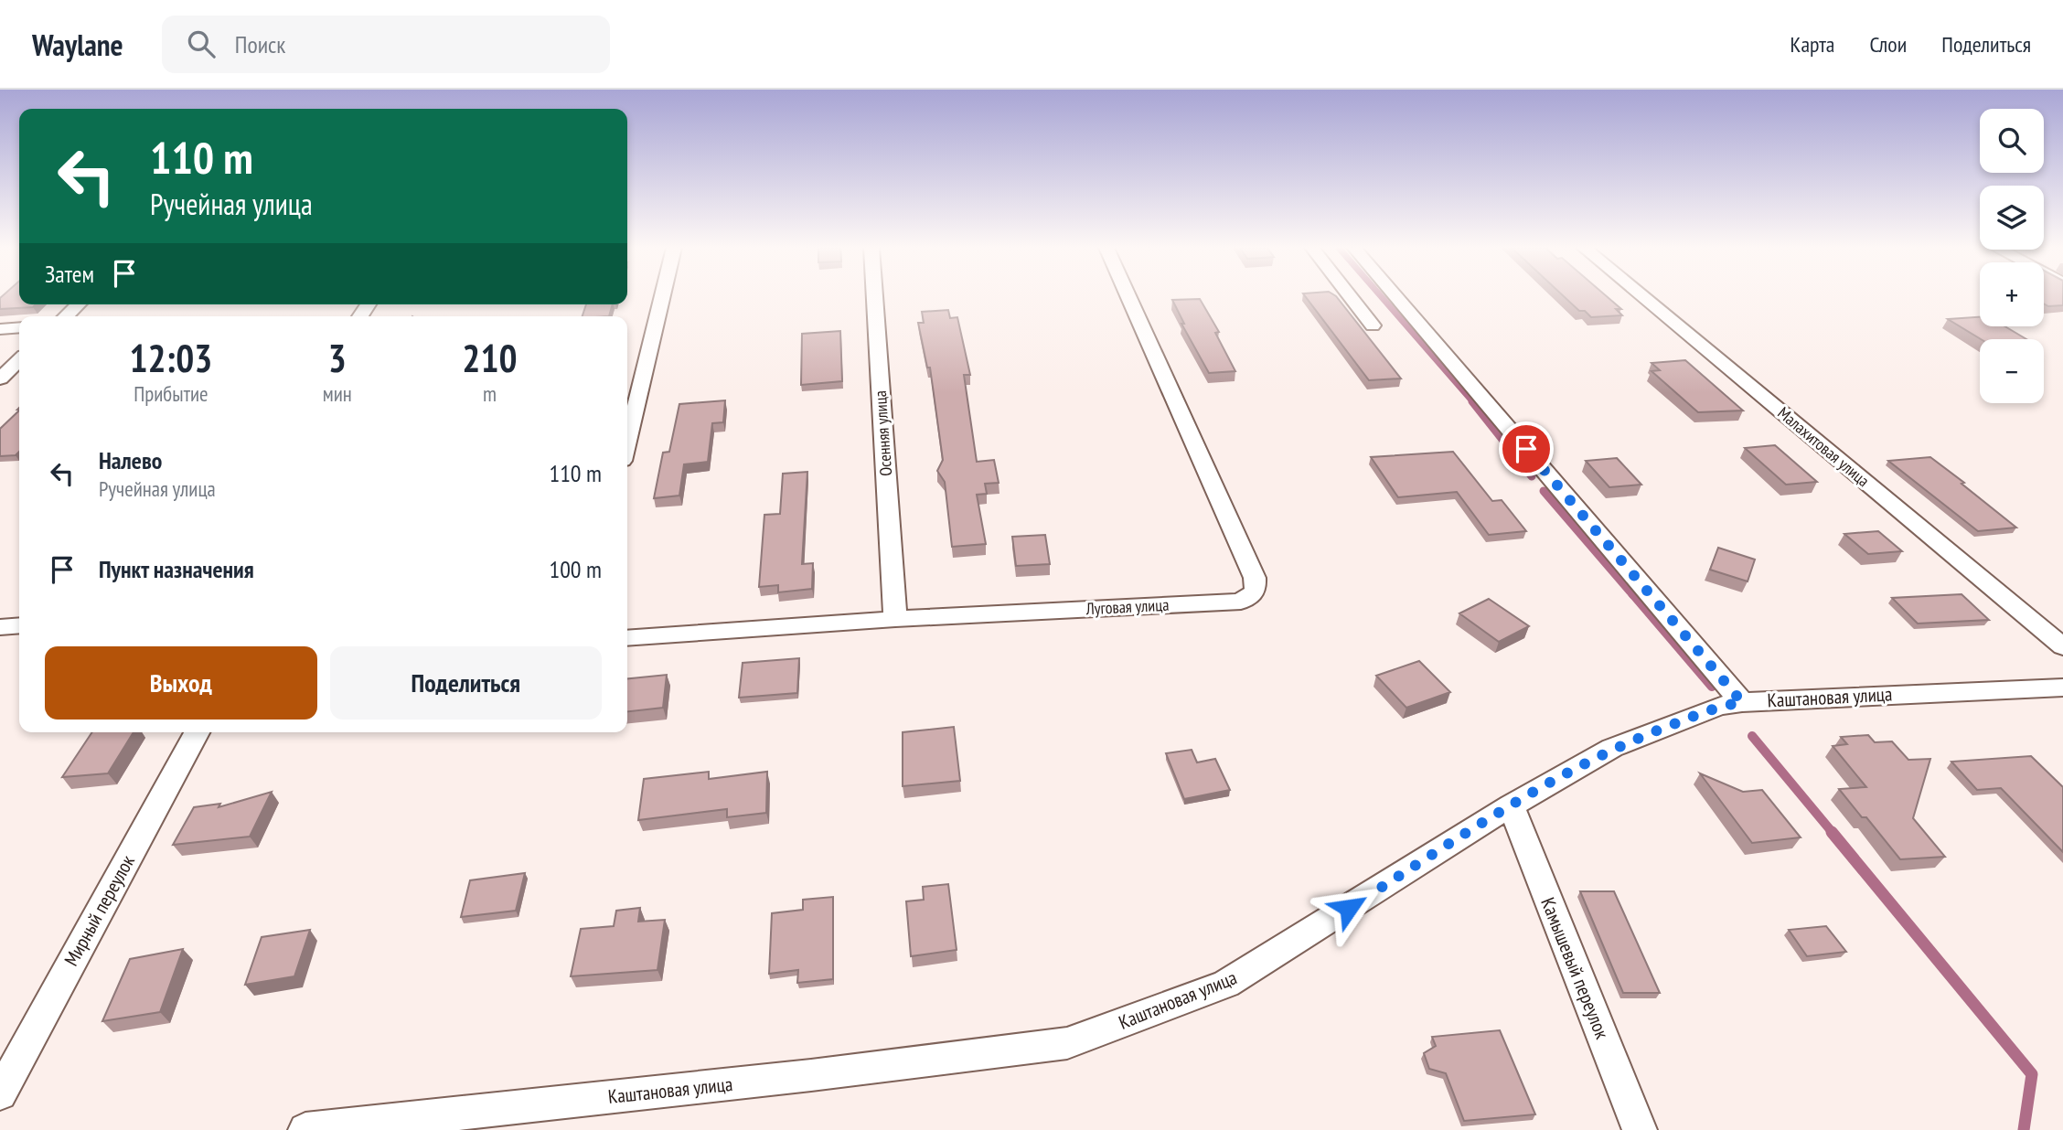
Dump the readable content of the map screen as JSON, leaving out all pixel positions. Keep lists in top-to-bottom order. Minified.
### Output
{"streets":{"street":["Осенняя улица","Малахитовая улица","Луговая улица","Каштановая улица","Мирный переулок","Камышевый переулок"]},"crossings":[["Осенняя улица","Луговая улица"],["Каштановая улица","Камышевый переулок"]],"page":{"header":"Waylane","search":"Поиск","nav":["Карта","Слои","Поделиться"],"map_buttons":["+","−"],"turn":["110 m","Ручейная улица"],"then":"Затем","eta":["12:03","Прибытие","3","мин","210","m"],"list":[{"name":"Налево","note":"Ручейная улица","value":"110 m"},{"name":"Пункт назначения","value":"100 m"}],"buttons":["Выход","Поделиться"]}}
